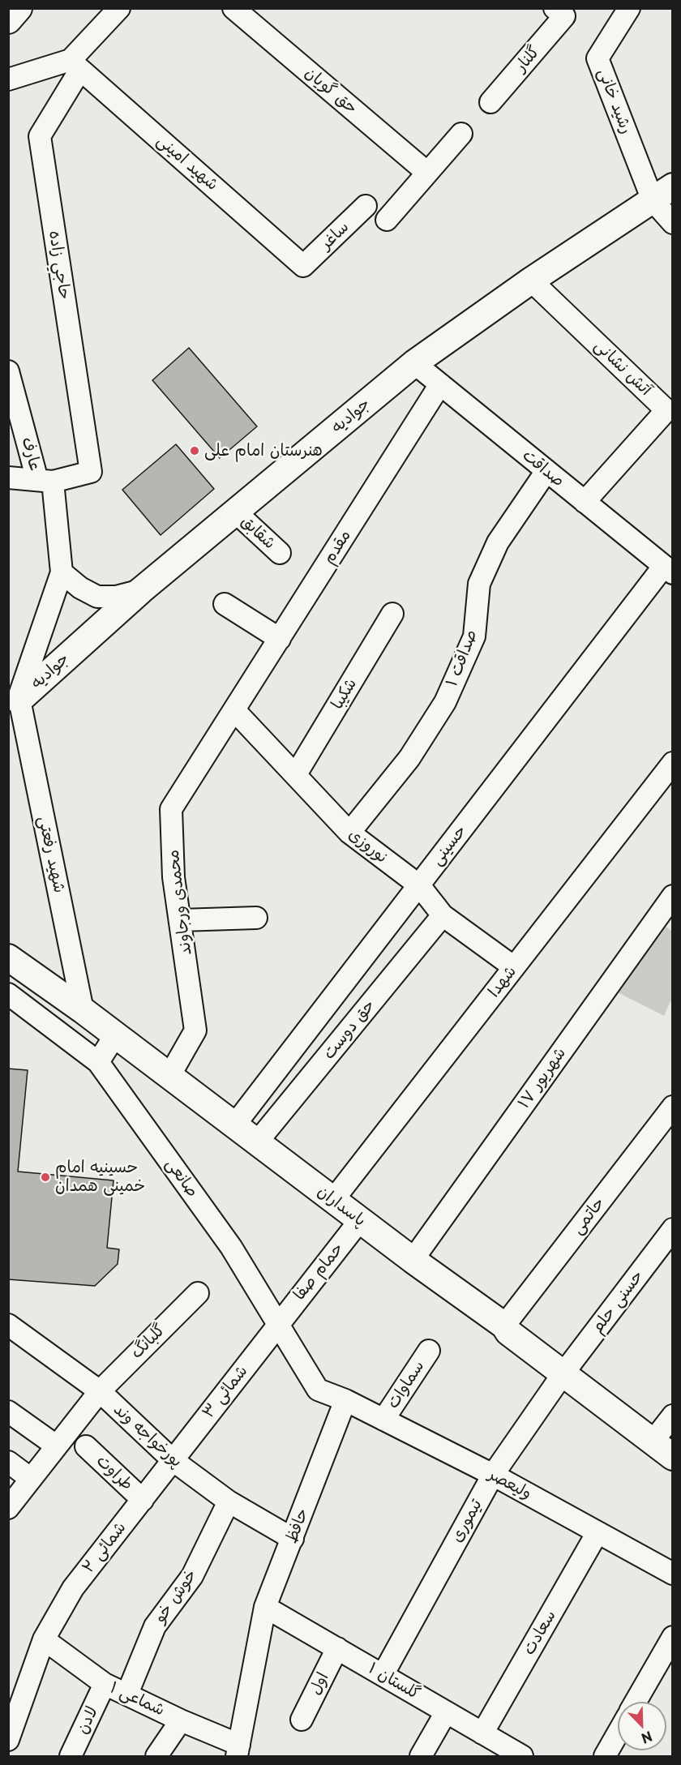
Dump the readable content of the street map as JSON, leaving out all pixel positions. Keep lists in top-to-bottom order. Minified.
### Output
{"streets":{"main road":["جوادیه","پاسداران"],"street":["گلنار","حق گویان","رشید خانی","شهید امینی","ساغر","حاجي زاده","آتش نشانی","عارف","صداقت","شقابق","مقدم","صداقت ۱","شکیبا","حسینی","نوروزی","شهید رفعتی","محمدی ورجاوند","شهدا","حق دوست","۱۷ شهریور","صانعی","حاتمی","حمام صفا","حسنی حلم","گلبانگ","سماوات","شمائی ۳","پورخواجه وند","طراوت","ولیعصر","تیموری","حافظ","شمائی ۲","خوش خو","سعادت","گلستان ۱","اول","شماعی ۱","لادن"]},"crossings":[["رشید خانی","جوادیه"],["شهید امینی","ساغر"],["شهید امینی","حاجي زاده"],["حاجي زاده","عارف"],["آتش نشانی","جوادیه"],["آتش نشانی","صداقت"],["جوادیه","صداقت"],["جوادیه","شقابق"],["جوادیه","شهید رفعتی"],["صداقت","مقدم"],["صداقت","صداقت ۱"],["صداقت","حسینی"],["مقدم","نوروزی"],["مقدم","محمدی ورجاوند"],["صداقت ۱","نوروزی"],["شکیبا","نوروزی"],["حسینی","نوروزی"],["حسینی","پاسداران"],["نوروزی","محمدی ورجاوند"],["نوروزی","شهدا"],["نوروزی","حق دوست"],["شهید رفعتی","پاسداران"],["محمدی ورجاوند","پاسداران"],["شهدا","پاسداران"],["حق دوست","پاسداران"],["۱۷ شهریور","پاسداران"],["صانعی","حمام صفا"],["صانعی","شمائی ۳"],["پاسداران","حاتمی"],["پاسداران","حمام صفا"],["پاسداران","حسنی حلم"],["پاسداران","تیموری"],["حمام صفا","شمائی ۳"],["حسنی حلم","تیموری"],["گلبانگ","پورخواجه وند"],["سماوات","ولیعصر"],["شمائی ۳","پورخواجه وند"],["شمائی ۳","شمائی ۲"],["پورخواجه وند","حافظ"],["پورخواجه وند","شمائی ۲"],["پورخواجه وند","خوش خو"],["طراوت","شمائی ۲"],["ولیعصر","تیموری"],["ولیعصر","حافظ"],["ولیعصر","سعادت"],["تیموری","گلستان ۱"],["حافظ","گلستان ۱"],["حافظ","شماعی ۱"],["شمائی ۲","شماعی ۱"],["خوش خو","شماعی ۱"],["سعادت","گلستان ۱"],["گلستان ۱","اول"],["شماعی ۱","لادن"]],"places":["هنرستان امام علی","حسینیه امام خمینی همدان"],"north":"bottom right"}
